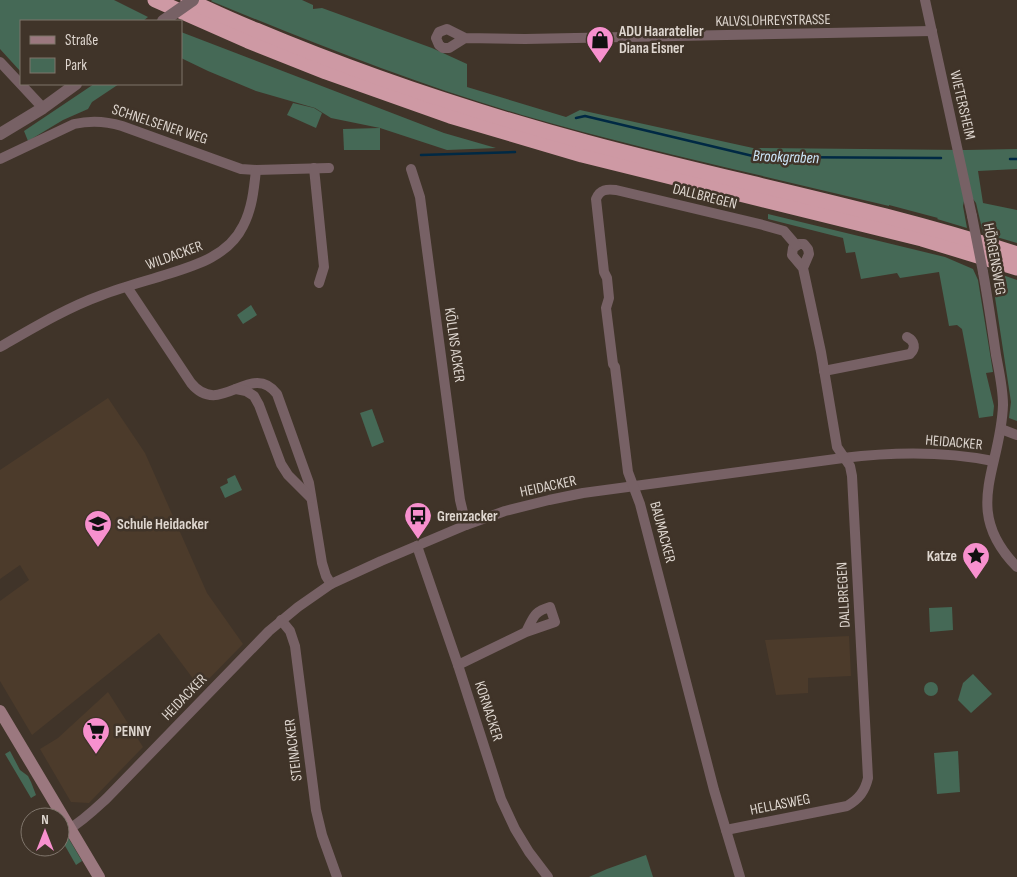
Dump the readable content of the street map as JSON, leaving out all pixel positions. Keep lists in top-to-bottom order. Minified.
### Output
{"streets":{"street":["KALVSLOHREYSTRASSE","WIETERSHEIM","SCHNELSENER WEG","DALLBREGEN","WILDACKER","HÖRGENSWEG","KÖLLNS ACKER","HEIDACKER","BAUMACKER","KORNACKER","STEINACKER","HELLASWEG"]},"crossings":[["KALVSLOHREYSTRASSE","WIETERSHEIM"],["WIETERSHEIM","HÖRGENSWEG"],["SCHNELSENER WEG","WILDACKER"],["DALLBREGEN","HEIDACKER"],["DALLBREGEN","BAUMACKER"],["DALLBREGEN","HELLASWEG"],["HÖRGENSWEG","HEIDACKER"],["KÖLLNS ACKER","HEIDACKER"],["HEIDACKER","BAUMACKER"],["HEIDACKER","KORNACKER"],["HEIDACKER","STEINACKER"],["BAUMACKER","HELLASWEG"]],"water":["Brookgraben"],"places":{"shop":["ADU Haaratelier Diana Eisner"],"bus stop":["Grenzacker"],"school or university":["Schule Heidacker"],"place":["Katze"],"supermarket":["PENNY"]},"legend":["Straße","Park"],"north":"top"}
